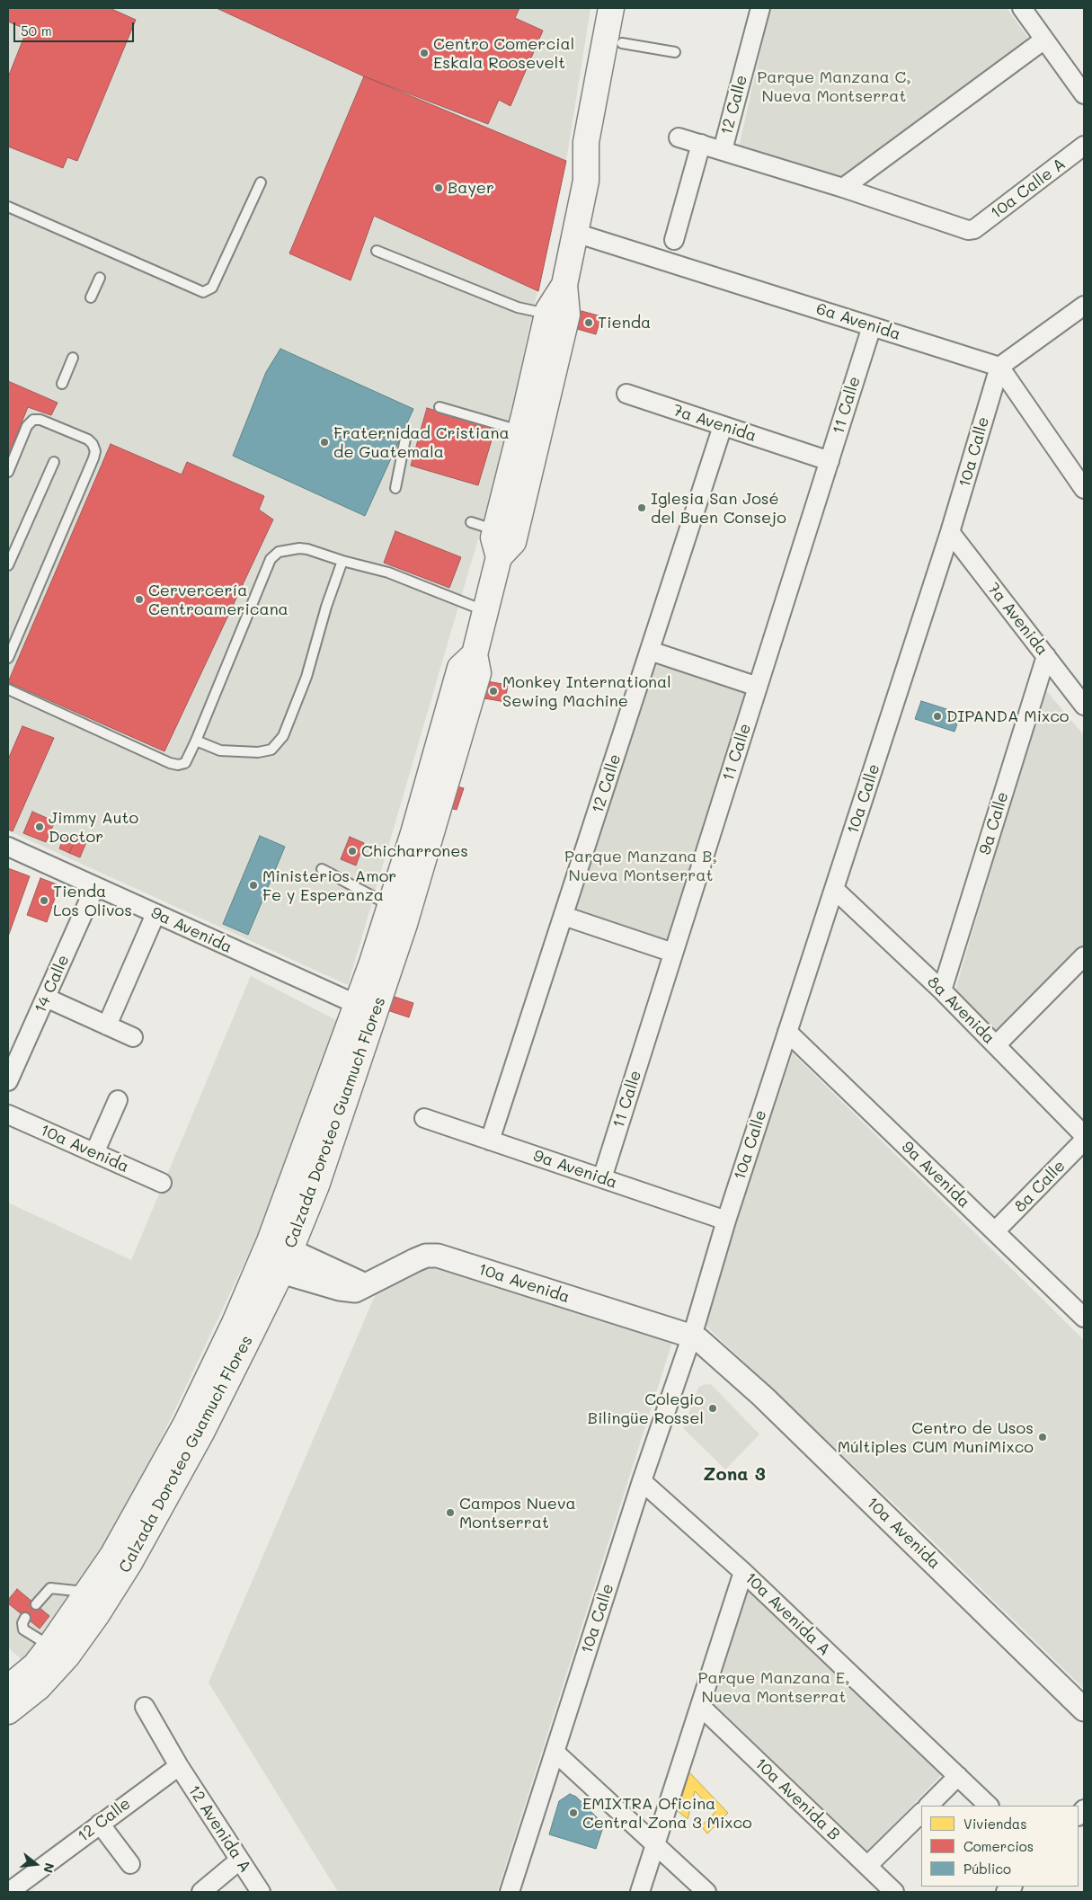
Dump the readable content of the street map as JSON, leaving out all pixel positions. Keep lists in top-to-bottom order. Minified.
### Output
{"streets":{"main road":["Calzada Doroteo Guamuch Flores"],"street":["12 Calle","10a Calle A","6a Avenida","11 Calle","7a Avenida","10a Calle","9a Calle","9a Avenida","14 Calle","8a Avenida","10a Avenida","8a Calle","10a Avenida A","10a Avenida B","12 Avenida A"]},"crossings":[["12 Calle","7a Avenida"],["12 Calle","9a Avenida"],["12 Calle","12 Avenida A"],["6a Avenida","11 Calle"],["6a Avenida","10a Calle"],["6a Avenida","Calzada Doroteo Guamuch Flores"],["11 Calle","7a Avenida"],["11 Calle","9a Avenida"],["7a Avenida","10a Calle"],["7a Avenida","9a Calle"],["10a Calle","9a Avenida"],["10a Calle","8a Avenida"],["10a Calle","10a Avenida"],["10a Calle","10a Avenida A"],["9a Calle","8a Avenida"],["9a Avenida","14 Calle"],["9a Avenida","Calzada Doroteo Guamuch Flores"],["9a Avenida","8a Calle"],["Calzada Doroteo Guamuch Flores","10a Avenida"]],"districts":["Zona 3"],"parks":["Parque Manzana C, Nueva Montserrat","Parque Manzana B, Nueva Montserrat","Parque Manzana E, Nueva Montserrat"],"places":["Centro Comercial Eskala Roosevelt","Bayer","Tienda","Fraternidad Cristiana de Guatemala","Iglesia San José del Buen Consejo","Cervercería Centroamericana","Monkey International Sewing Machine","DIPANDA Mixco","Jimmy Auto Doctor","Chicharrones","Ministerios Amor Fe y Esperanza","Tienda Los Olivos","Colegio Bilingüe Rossel","Centro de Usos Múltiples CUM MuniMixco","Campos Nueva Montserrat","EMIXTRA Oficina Central Zona 3 Mixco"],"legend":["Viviendas","Comercios","Público"],"scale_bar":"50 m","north":"right"}
